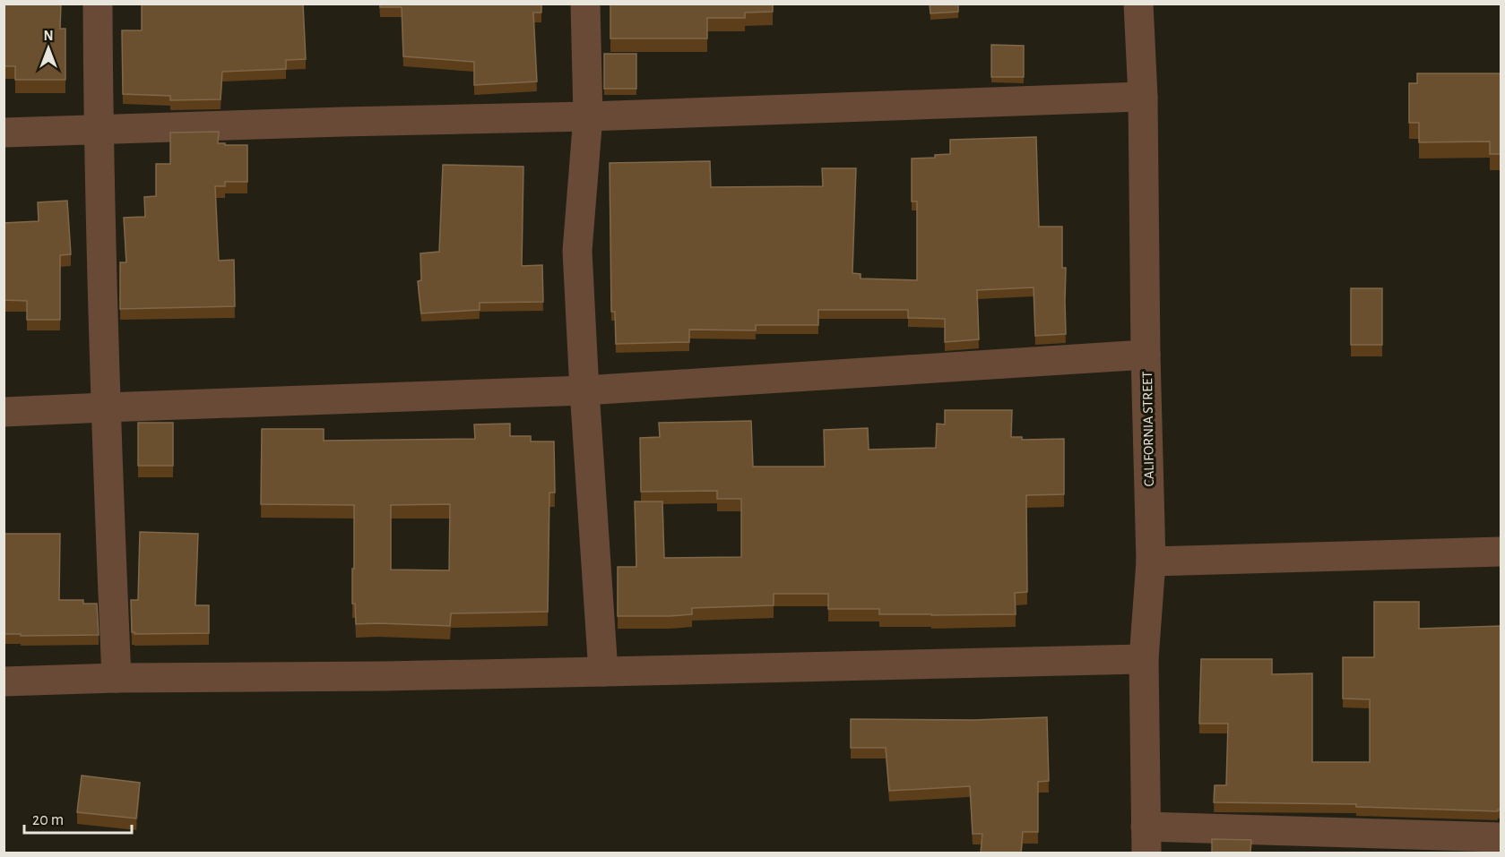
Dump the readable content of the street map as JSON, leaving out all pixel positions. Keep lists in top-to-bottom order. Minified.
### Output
{"streets":{"street":["CALIFORNIA STREET"]},"scale_bar":"20 m","north":"top"}
